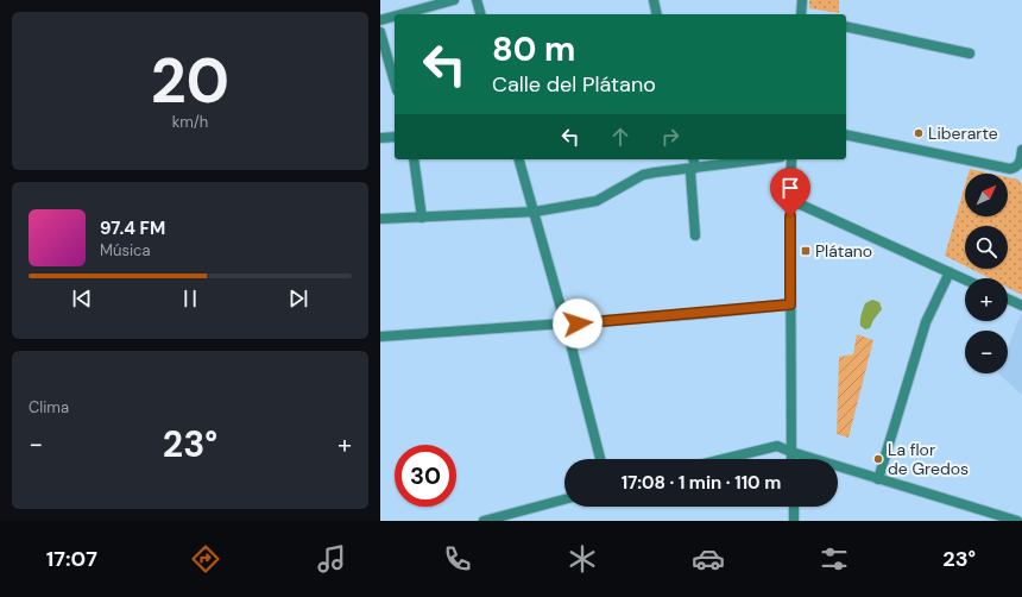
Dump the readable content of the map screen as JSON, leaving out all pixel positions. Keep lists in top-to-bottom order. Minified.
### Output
{"places":{"other":["Liberarte","La flor de Gredos"],"transit":["Plátano"]},"north":"top right","page":{"tile":[["20","km/h"],"Clima"],"turn":["80 m","Calle del Plátano"],"map_buttons":["+","−"],"song":["97.4 FM","Música"],"heat":["−","23°","+"],"limit":"30","trip":"17:08 · 1 min · 110 m","tabs":["17:07","23°"]}}
